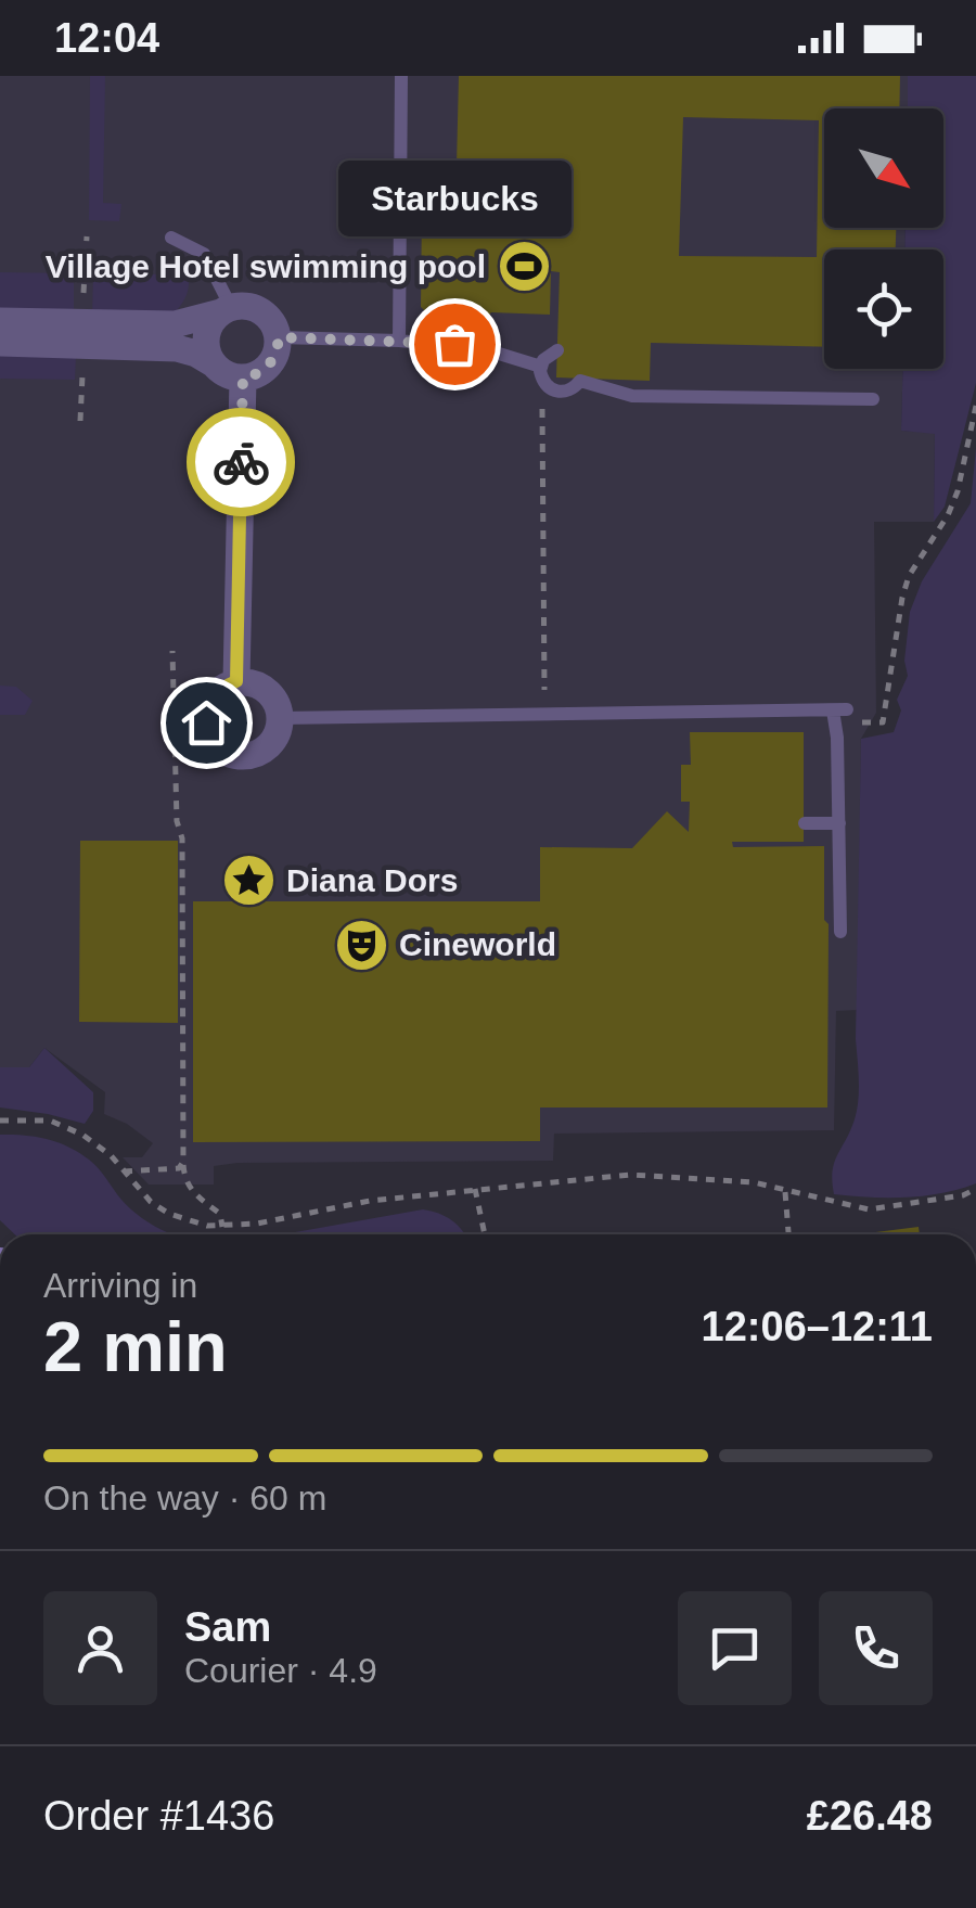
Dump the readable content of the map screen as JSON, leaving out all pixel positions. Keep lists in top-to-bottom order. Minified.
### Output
{"places":{"sports":["Village Hotel swimming pool"],"other":["Starbucks"],"place":["Diana Dors"],"theatre":["Cineworld"]},"north":"bottom right","page":{"status":"12:04","bubble":"Starbucks","heading":["2 min","Arriving in","12:06–12:11"],"panel":["Sam","Courier · 4.9","Order #1436","£26.48"],"bar":"On the way · 60 m"}}
